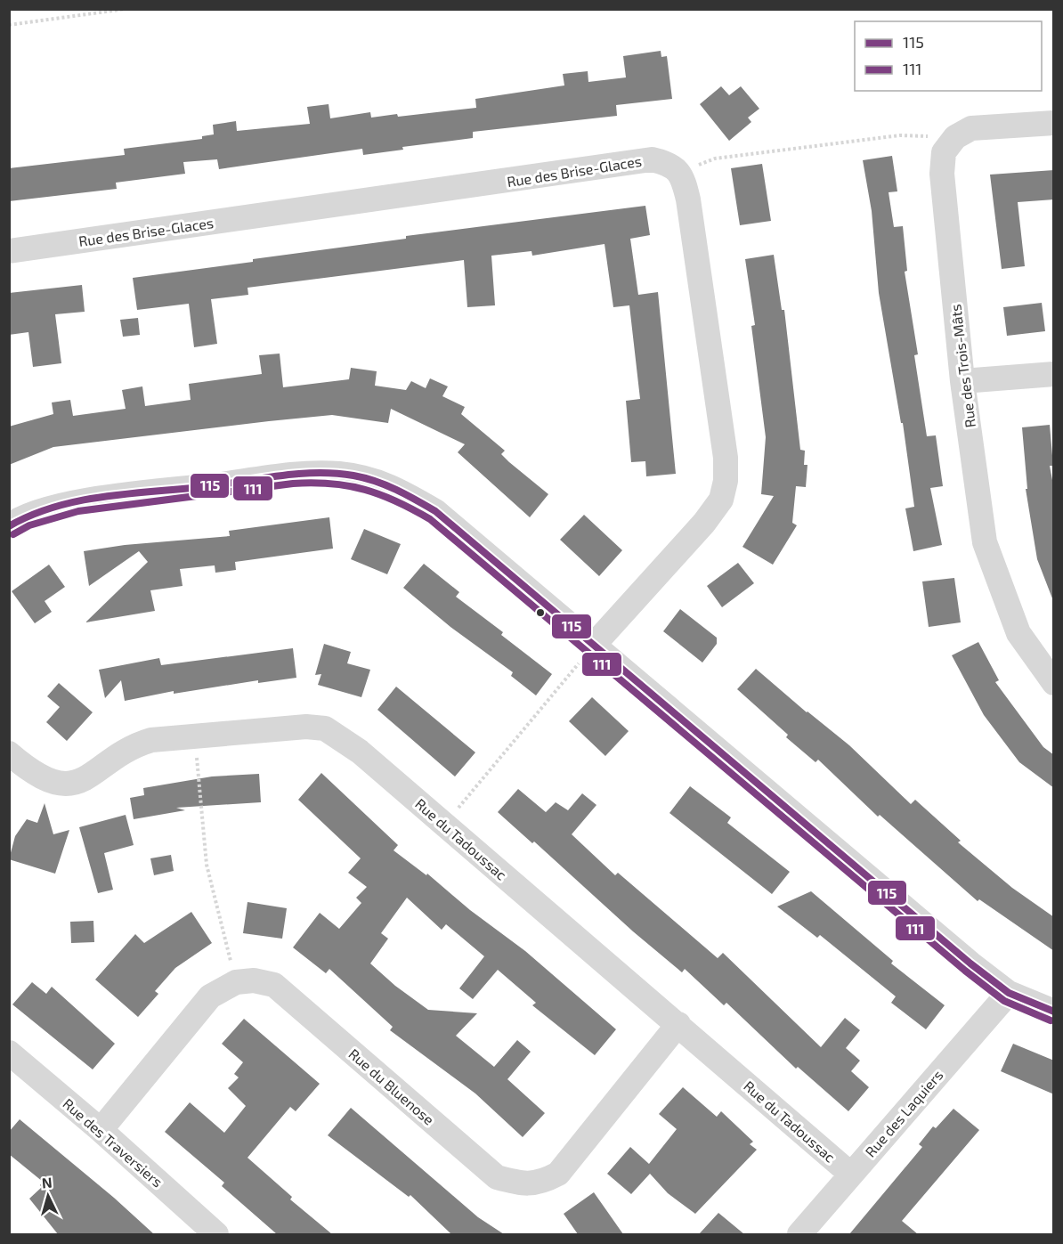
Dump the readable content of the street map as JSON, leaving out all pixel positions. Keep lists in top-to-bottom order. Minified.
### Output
{"streets":{"street":["Rue des Brise-Glaces","Rue des Trois-Mâts","Rue du Tadoussac","Rue du Bluenose","Rue des Laquiers","Rue des Traversiers"]},"crossings":[["Rue du Tadoussac","Rue du Bluenose"],["Rue du Tadoussac","Rue des Laquiers"],["Rue du Bluenose","Rue des Traversiers"]],"lines":["transit line 115","transit line 111"],"legend":["115","111"],"north":"top"}
